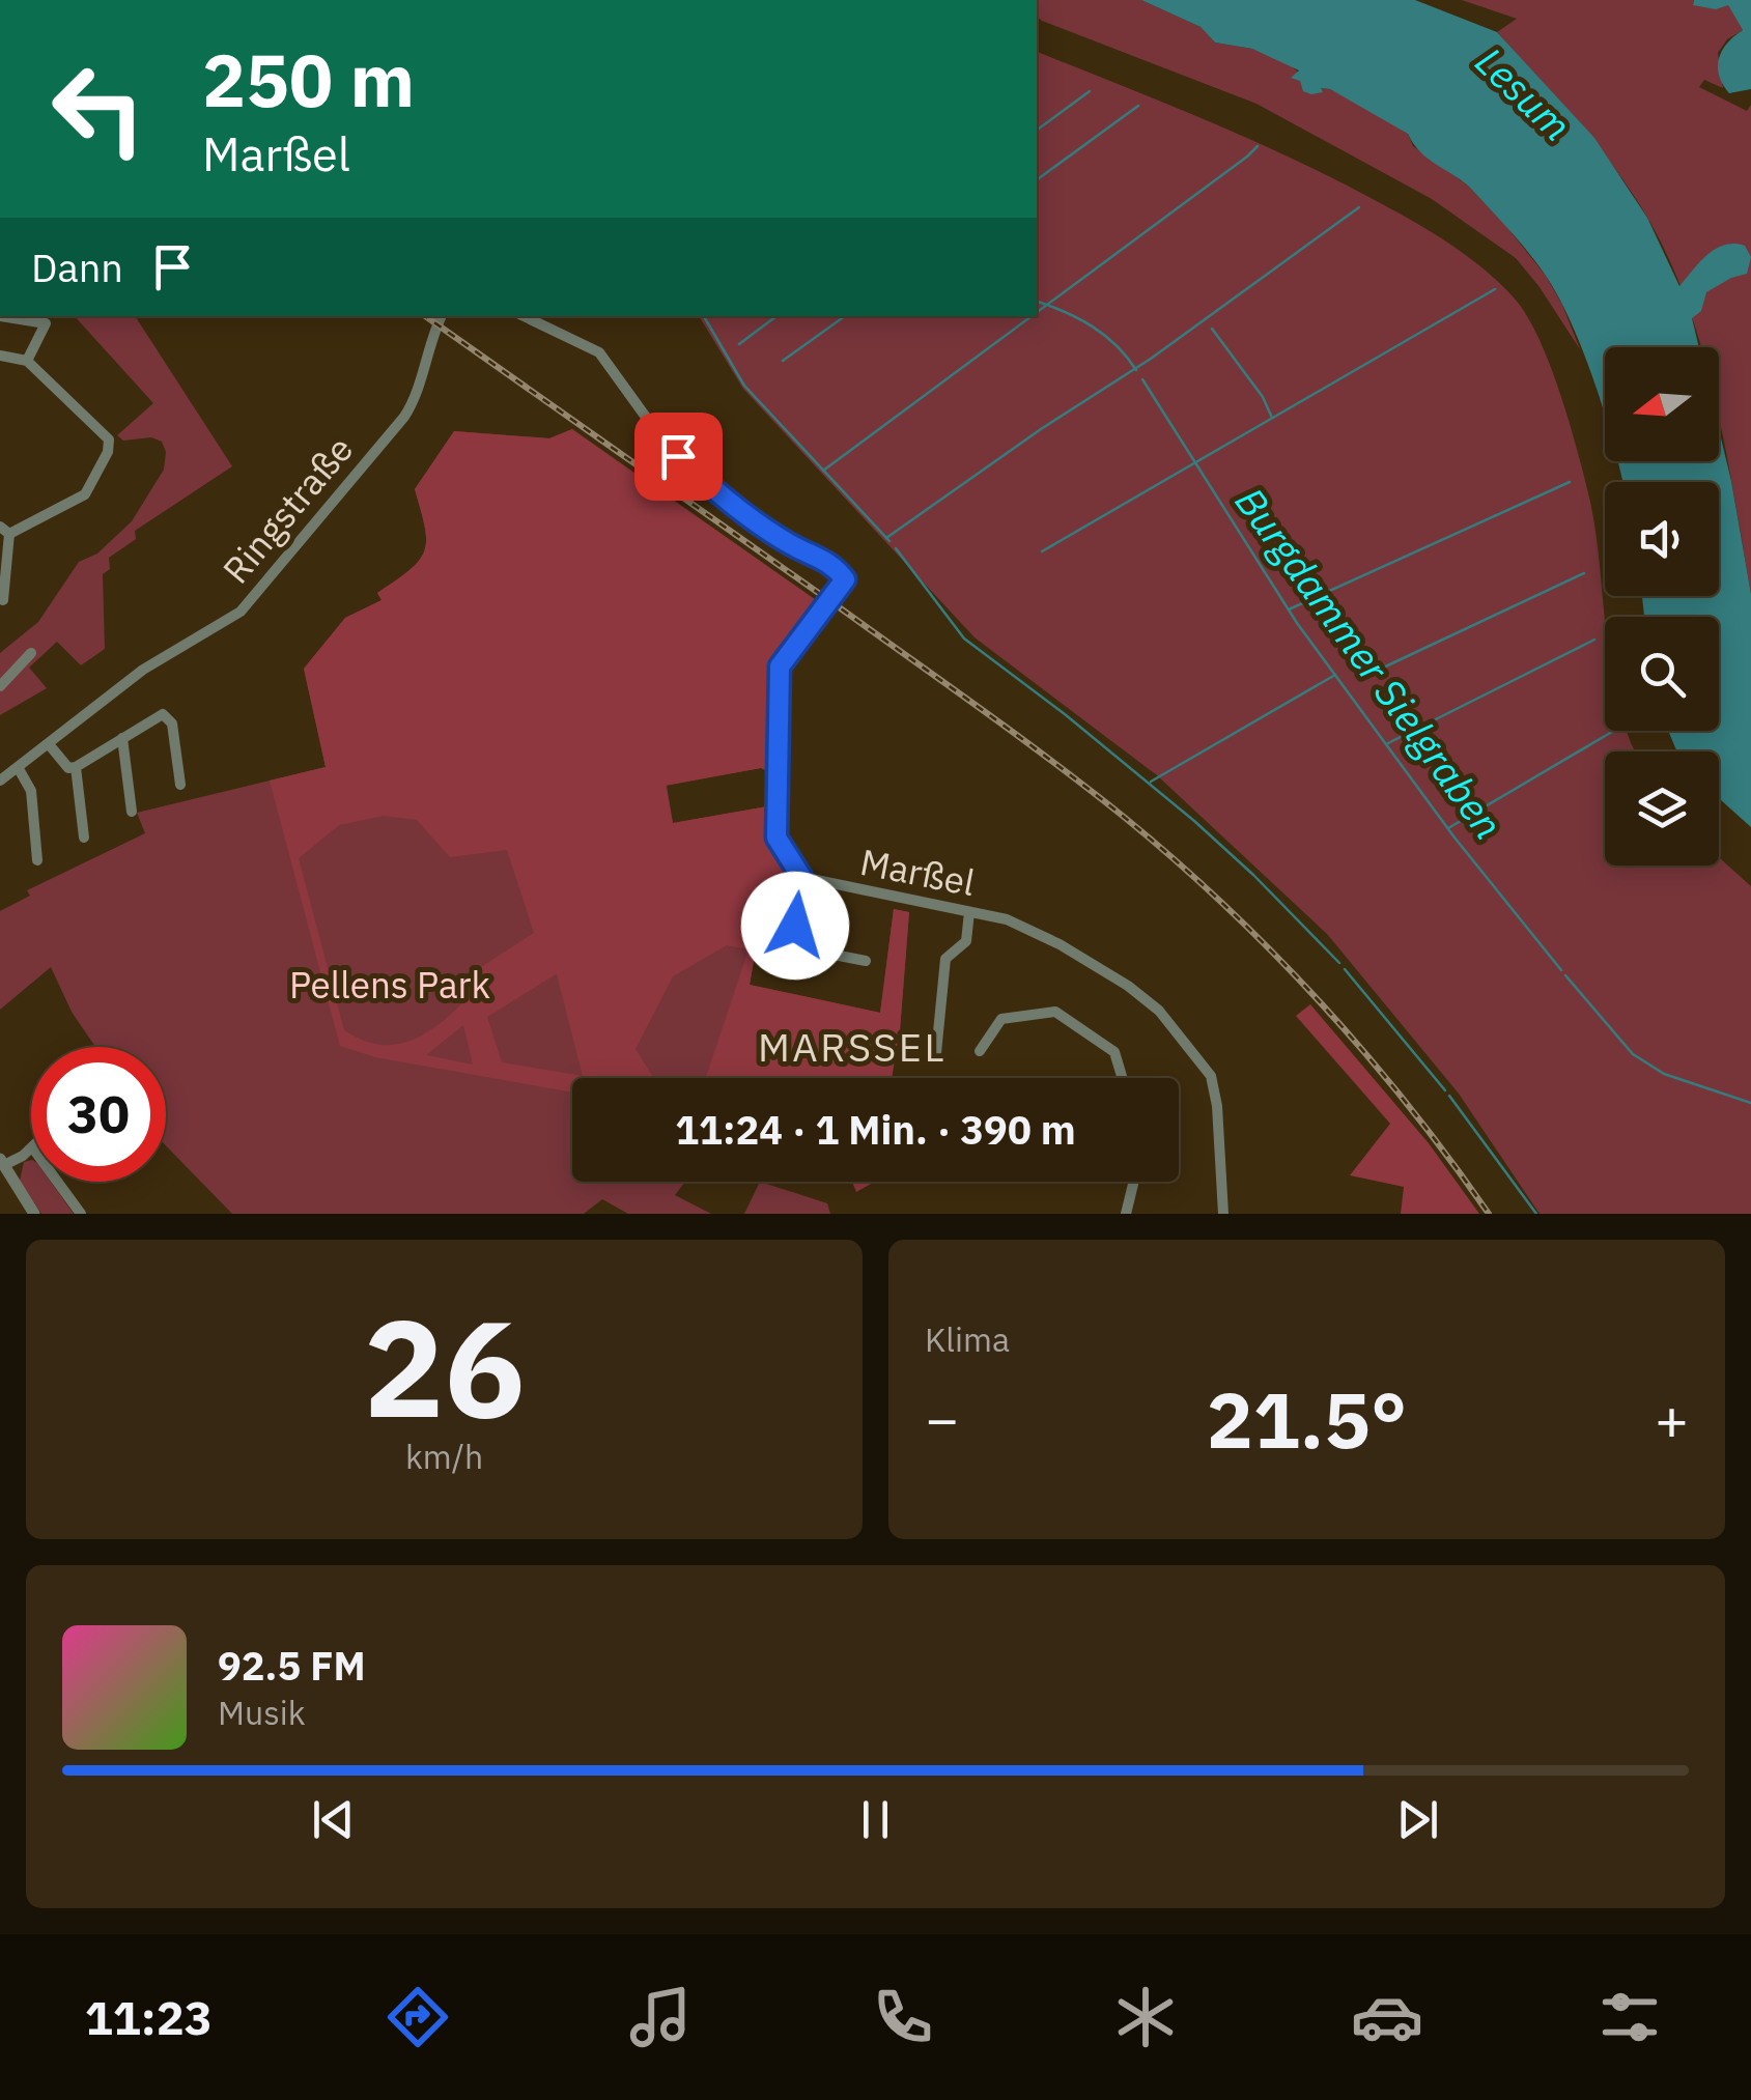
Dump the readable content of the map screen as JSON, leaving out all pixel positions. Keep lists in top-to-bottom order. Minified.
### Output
{"streets":{"street":["Ringstraße","Marßel"]},"districts":["MARSSEL"],"water":["Lesum","Burgdammer Sielgraben"],"parks":["Pellens Park"],"north":"left","page":{"turn":["250 m","Marßel"],"then":"Dann","limit":"30","trip":"11:24 · 1 Min. · 390 m","tile":[["26","km/h"],"Klima"],"heat":["−","21.5°","+"],"song":["92.5 FM","Musik"],"tabs":"11:23"}}
